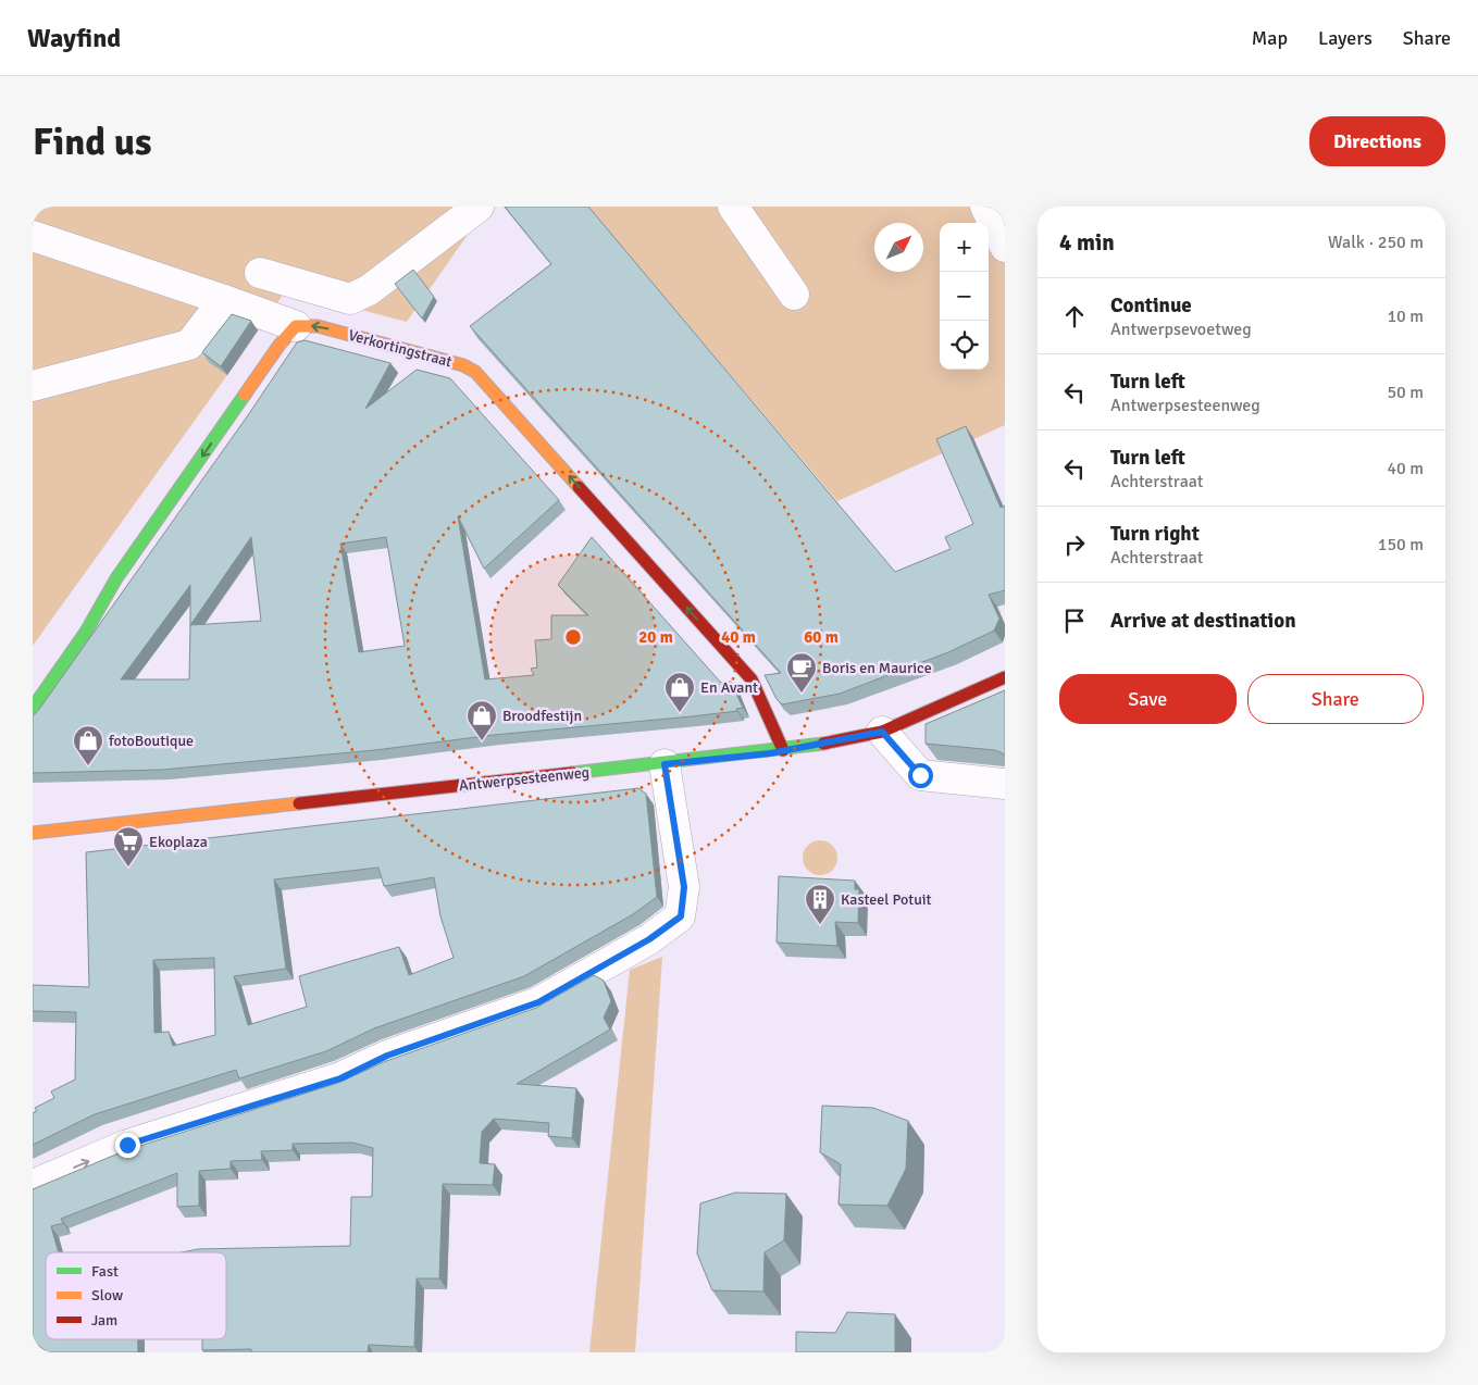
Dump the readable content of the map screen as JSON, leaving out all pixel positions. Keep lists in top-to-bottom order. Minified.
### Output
{"streets":{"street":["Verkortingstraat","Antwerpsesteenweg"]},"crossings":[["Verkortingstraat","Antwerpsesteenweg"]],"one_way":["Verkortingstraat"],"places":{"cafe":["Boris en Maurice"],"shop":["En Avant","Broodfestijn","fotoBoutique"],"supermarket":["Ekoplaza"],"building":["Kasteel Potuit"]},"legend":["Fast","Slow","Jam"],"north":"top right","page":{"header":"Wayfind","nav":["Map","Layers","Share"],"buttons":["Directions",["Save","Share"]],"title":"Find us","heading":["4 min","Walk · 250 m"],"map_buttons":["+","−"],"list":[["Continue","Antwerpsevoetweg","10 m"],["Turn left","Antwerpsesteenweg","50 m"],["Turn left","Achterstraat","40 m"],["Turn right","Achterstraat","150 m"],"Arrive at destination"]},"rings":["20 m","40 m","60 m"]}
